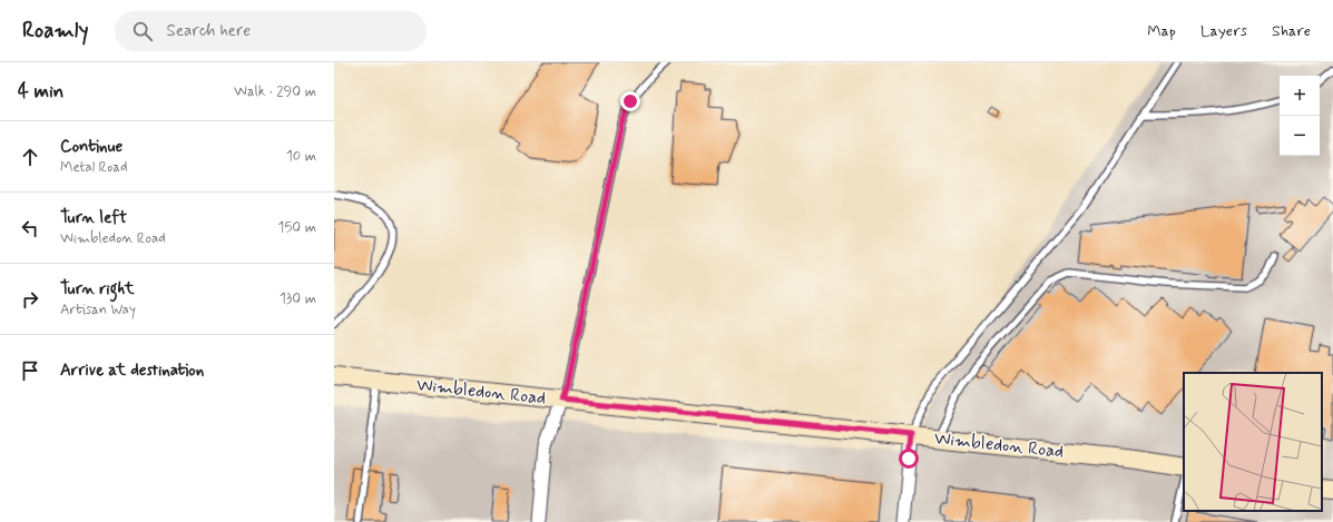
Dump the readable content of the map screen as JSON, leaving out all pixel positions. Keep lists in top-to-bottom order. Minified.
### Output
{"streets":{"main road":["Wimbledon Road"]},"page":{"header":"Roamly","search":"Search here","nav":["Map","Layers","Share"],"heading":["4 min","Walk · 290 m"],"map_buttons":["+","−"],"list":[["Continue","Metal Road","10 m"],["Turn left","Wimbledon Road","150 m"],["Turn right","Artisan Way","130 m"],"Arrive at destination"]}}
